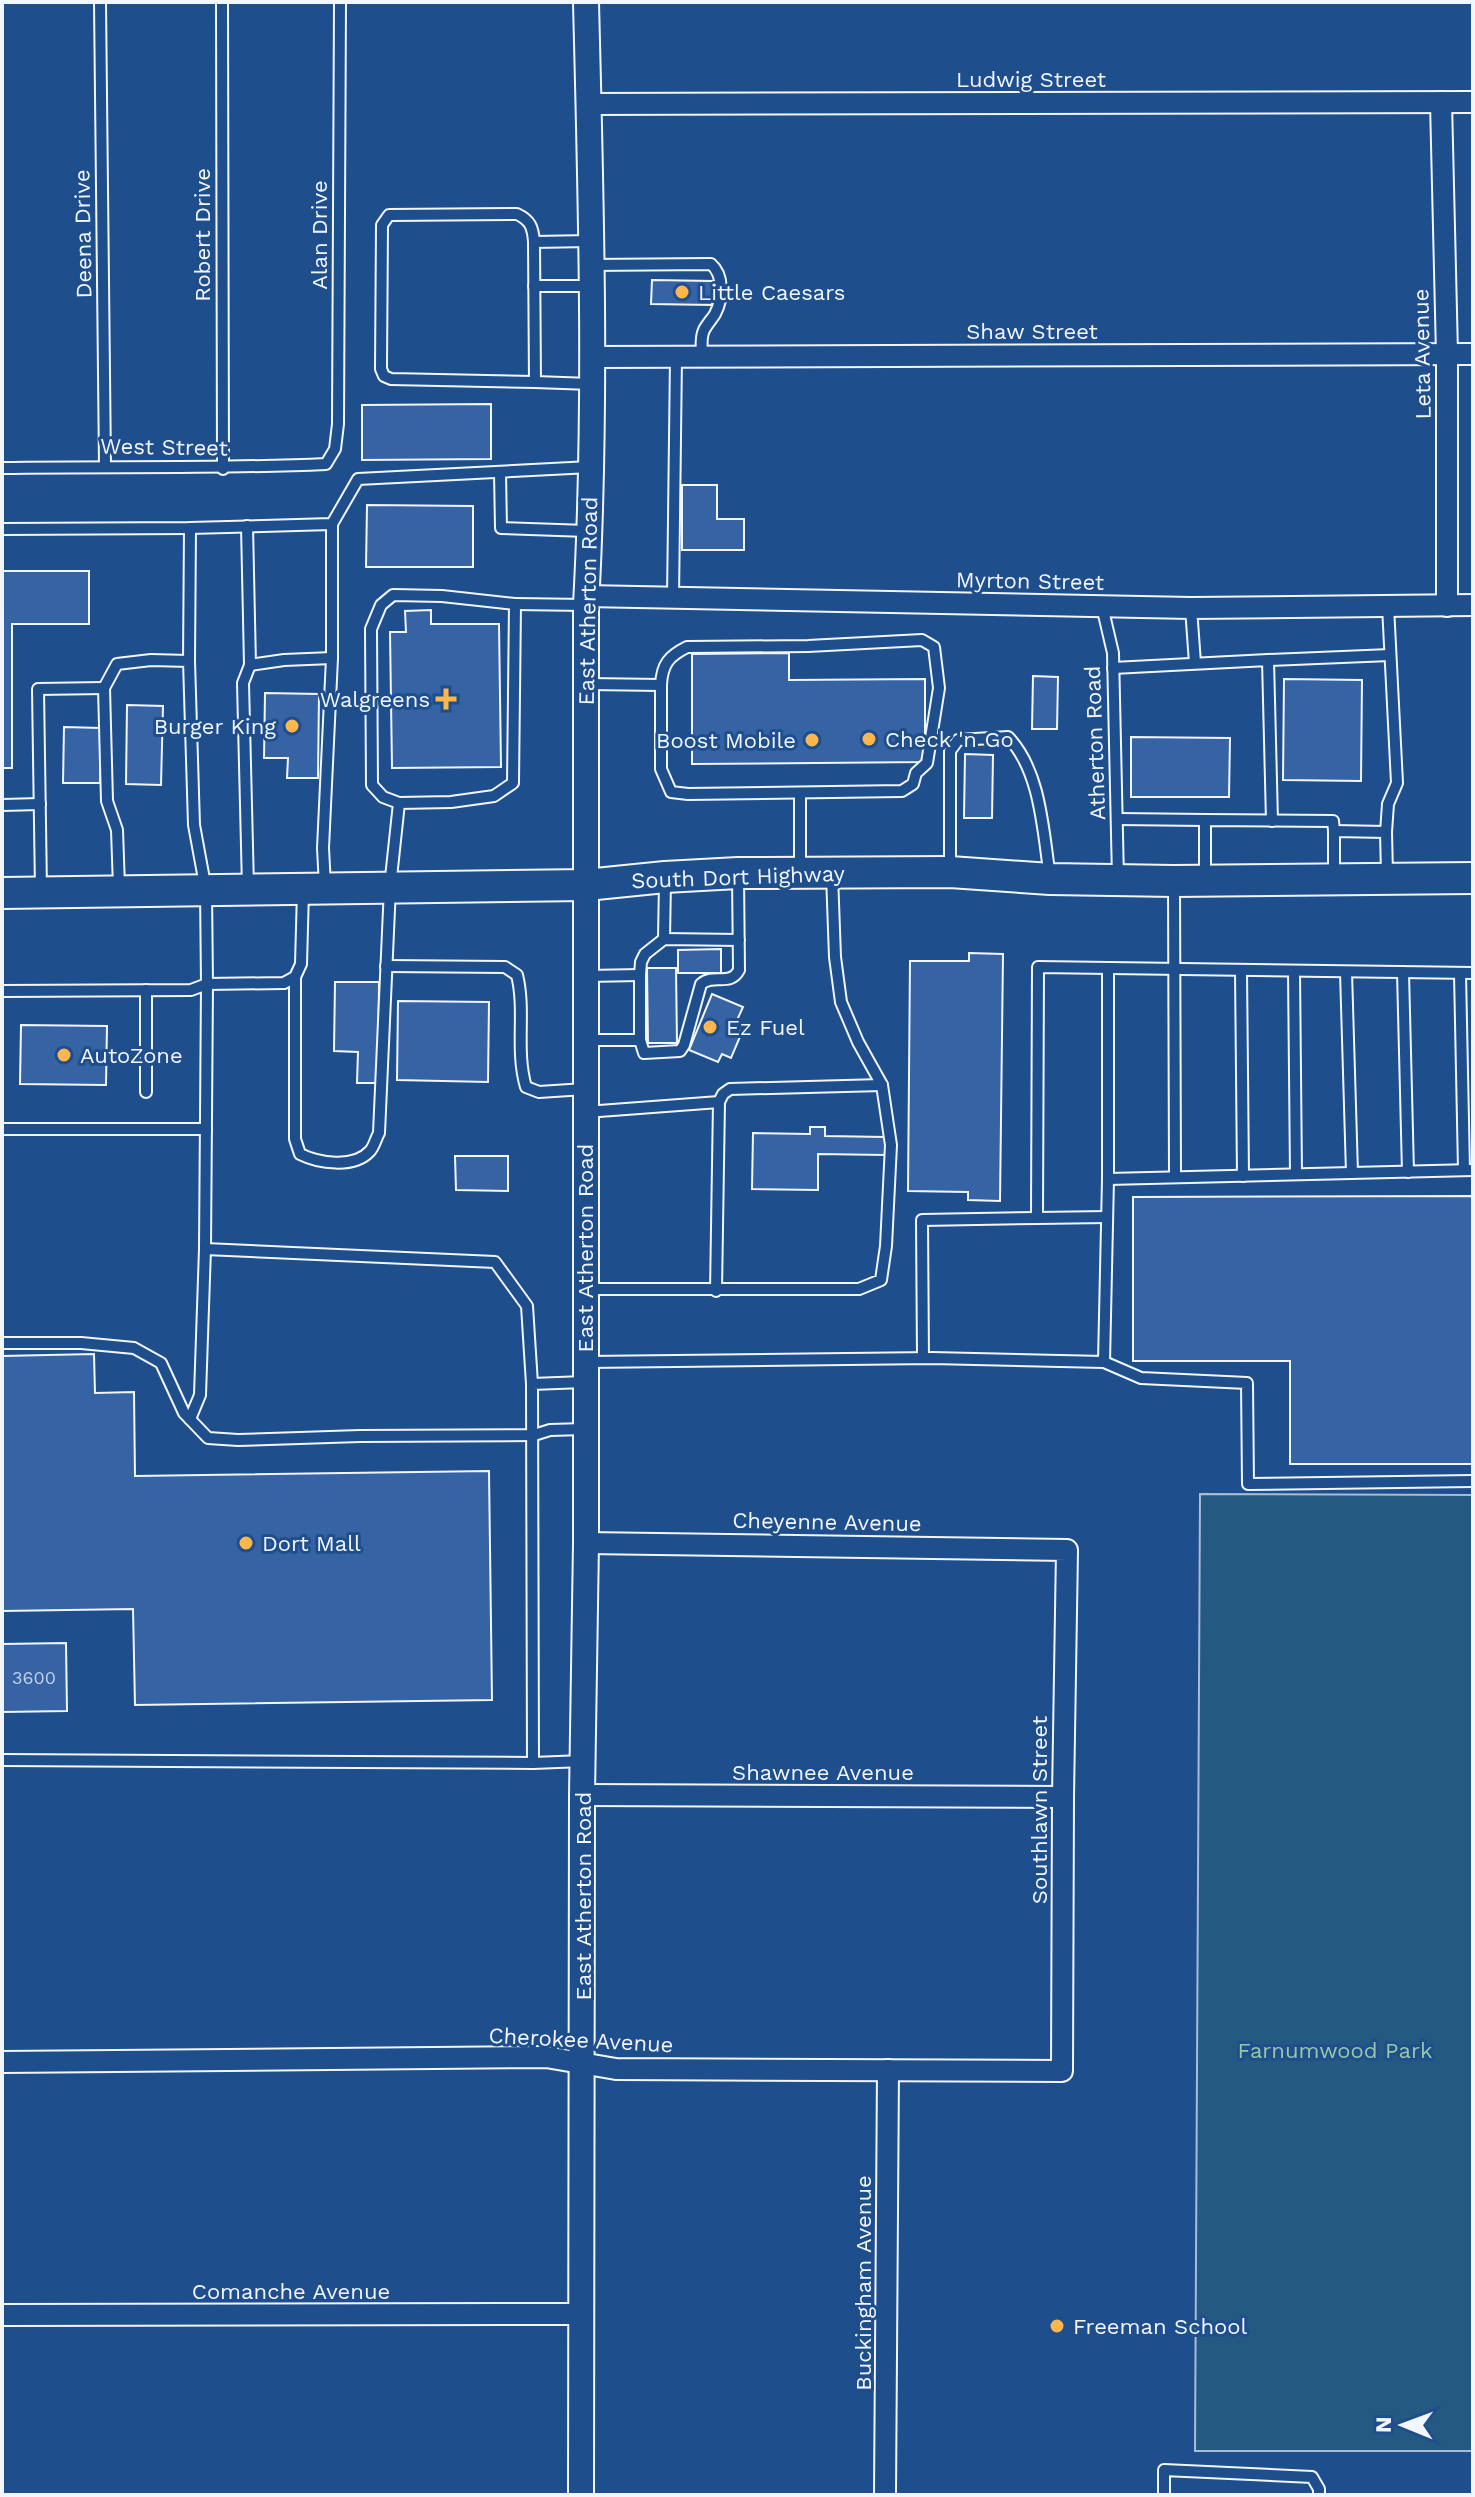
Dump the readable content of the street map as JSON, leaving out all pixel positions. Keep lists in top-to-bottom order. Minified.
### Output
{"streets":{"main road":["South Dort Highway"],"street":["Ludwig Street","Shaw Street","Leta Avenue","Myrton Street","East Atherton Road","Cheyenne Avenue","Shawnee Avenue","Southlawn Street","Cherokee Avenue","Buckingham Avenue","Comanche Avenue"],"lane":["Deena Drive","Robert Drive","Alan Drive","West Street","Atherton Road"]},"crossings":[["Ludwig Street","Leta Avenue"],["Ludwig Street","East Atherton Road"],["Deena Drive","West Street"],["Robert Drive","West Street"],["Alan Drive","West Street"],["Shaw Street","Leta Avenue"],["Shaw Street","East Atherton Road"],["Leta Avenue","Myrton Street"],["Myrton Street","East Atherton Road"],["Myrton Street","Atherton Road"],["East Atherton Road","South Dort Highway"],["East Atherton Road","Cheyenne Avenue"],["East Atherton Road","Shawnee Avenue"],["East Atherton Road","Cherokee Avenue"],["East Atherton Road","Comanche Avenue"],["Atherton Road","South Dort Highway"],["Cheyenne Avenue","Southlawn Street"],["Shawnee Avenue","Southlawn Street"],["Southlawn Street","Cherokee Avenue"],["Cherokee Avenue","Buckingham Avenue"]],"parks":["Farnumwood Park"],"places":{"other":["Little Caesars","Burger King","Check 'n Go","Boost Mobile","Ez Fuel","AutoZone","Dort Mall","Freeman School"],"health":["Walgreens"]},"house_numbers":["3600"],"north":"left"}
